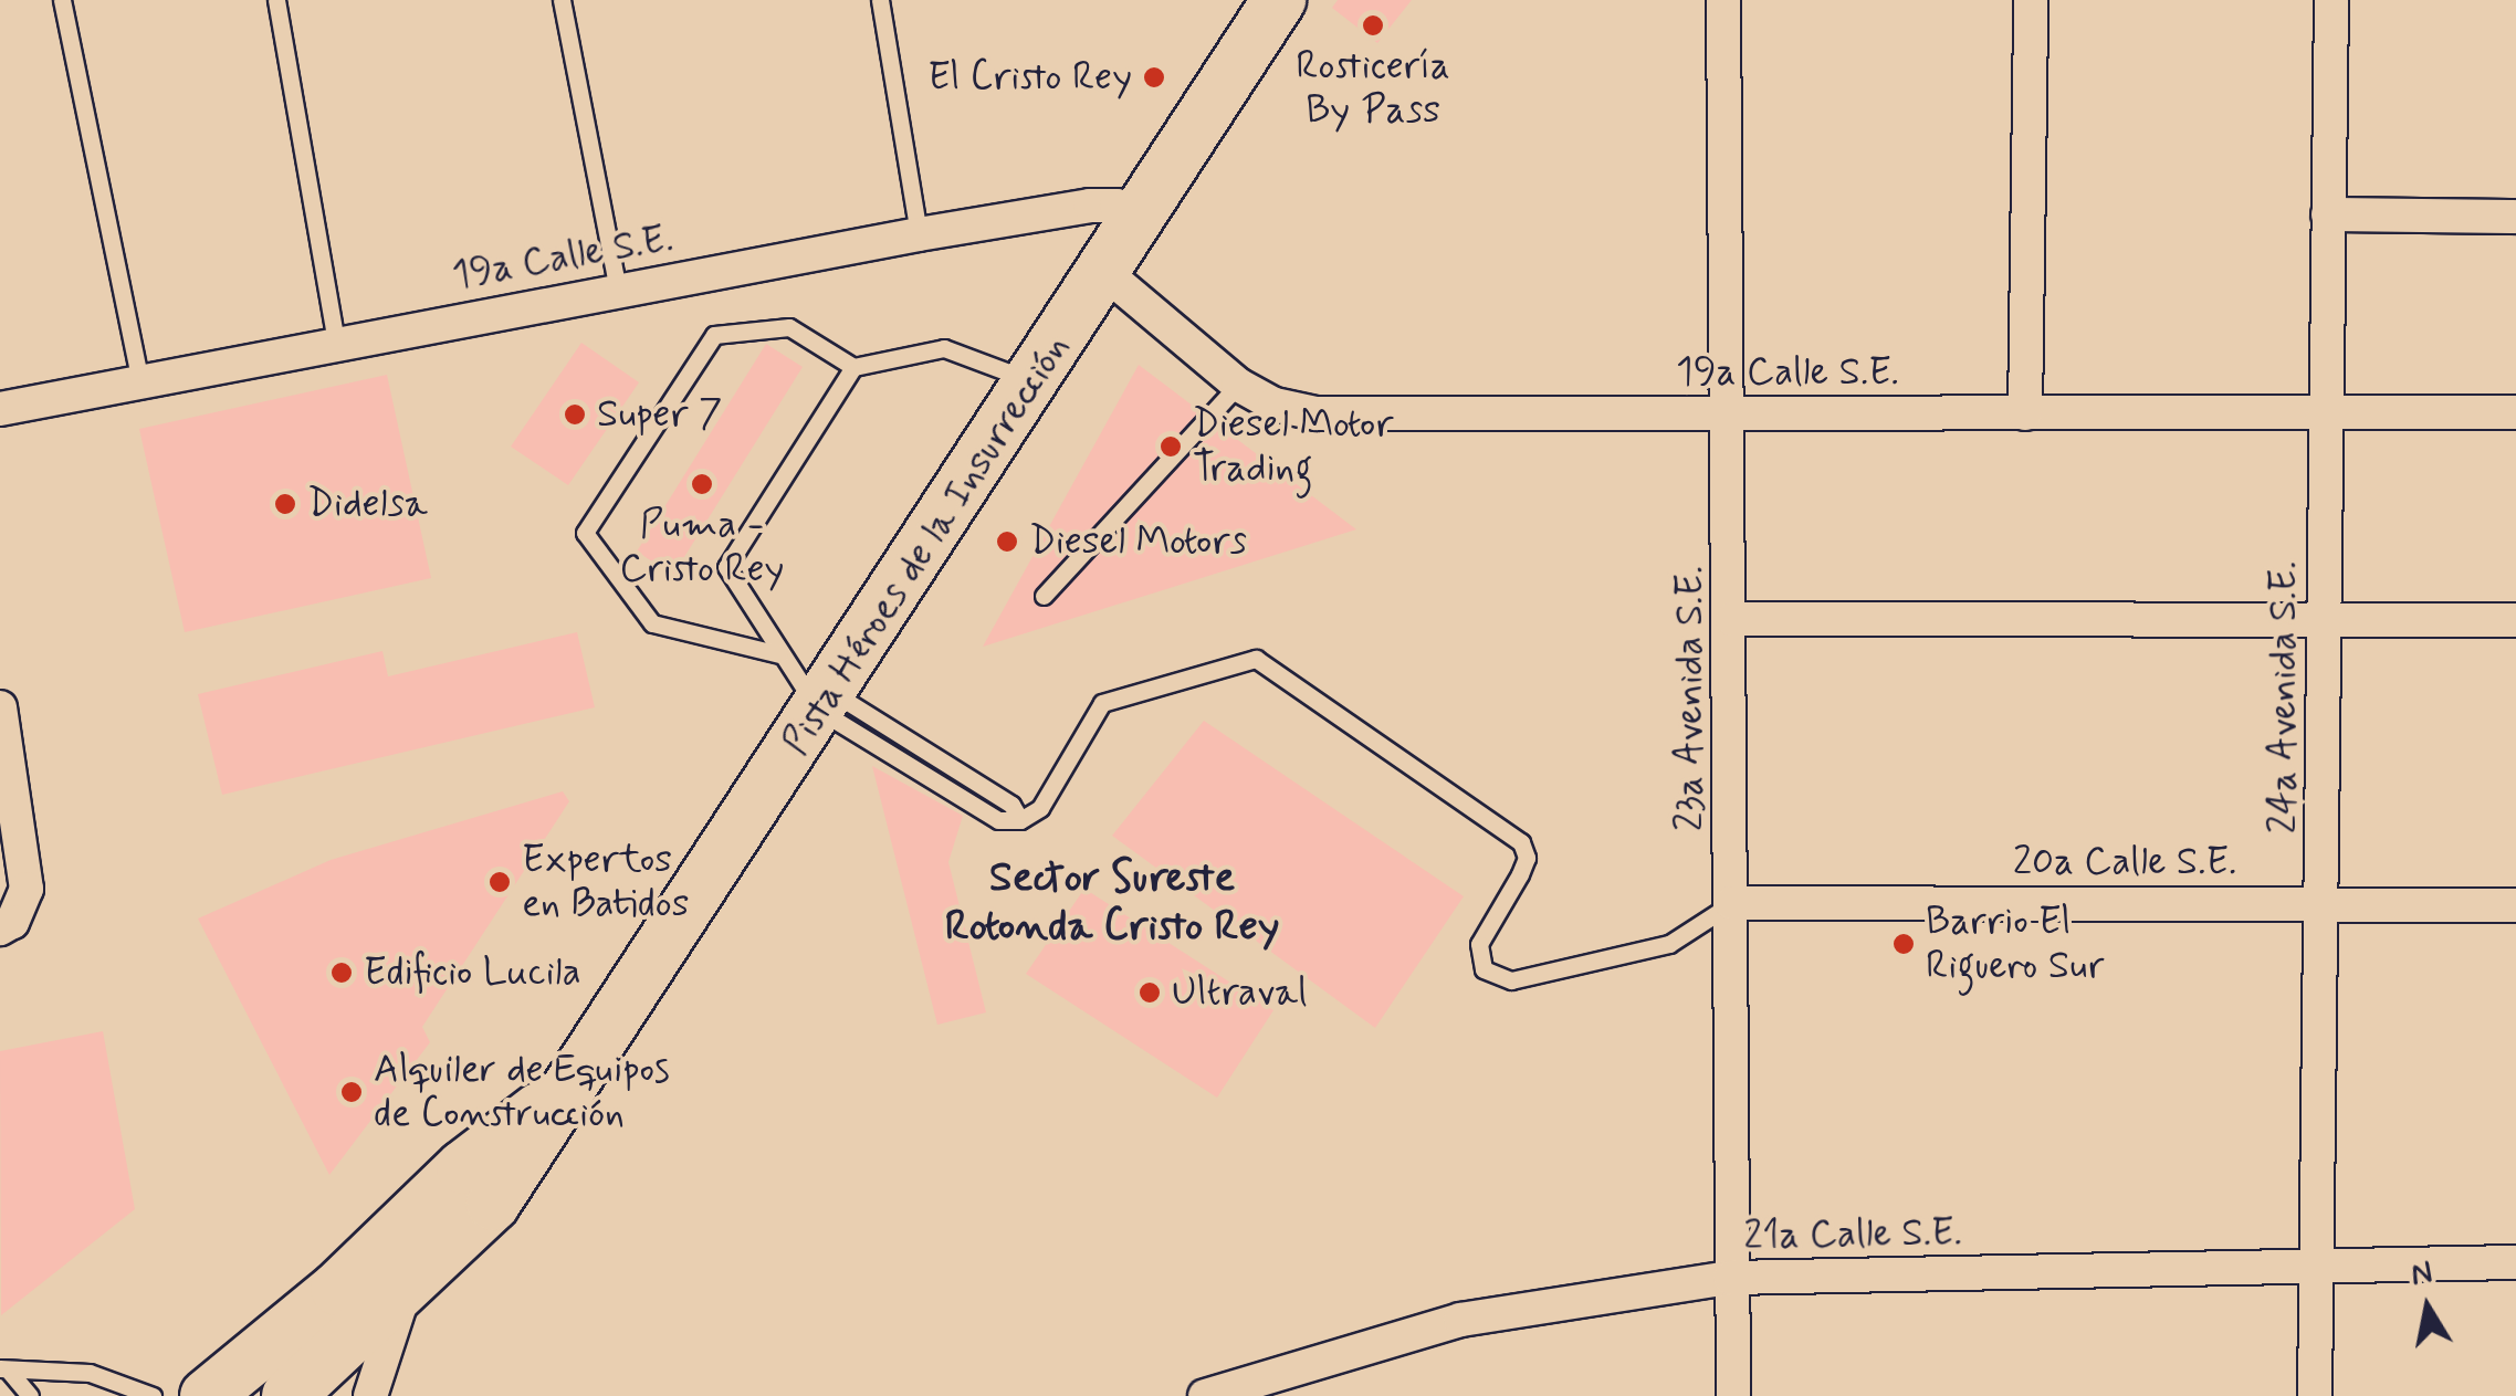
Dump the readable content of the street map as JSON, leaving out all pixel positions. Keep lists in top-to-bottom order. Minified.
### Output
{"streets":{"main road":["Pista Héroes de la Insurrección"],"street":["19a Calle S.E.","24a Avenida S.E.","23a Avenida S.E.","20a Calle S.E.","21a Calle S.E."]},"crossings":[["19a Calle S.E.","Pista Héroes de la Insurrección"],["19a Calle S.E.","24a Avenida S.E."],["19a Calle S.E.","23a Avenida S.E."],["24a Avenida S.E.","20a Calle S.E."],["24a Avenida S.E.","21a Calle S.E."],["23a Avenida S.E.","20a Calle S.E."],["23a Avenida S.E.","21a Calle S.E."]],"districts":["Sector Sureste Rotonda Cristo Rey"],"places":["Rosticería By Pass","El Cristo Rey","Super 7","Diesel Motor Trading","Puma - Cristo Rey","Didelsa","Diesel Motors","Expertos en Batidos","Barrio El Riguero Sur","Edificio Lucila","Ultraval","Alquiler de Equipos de Construcción"],"north":"top"}
